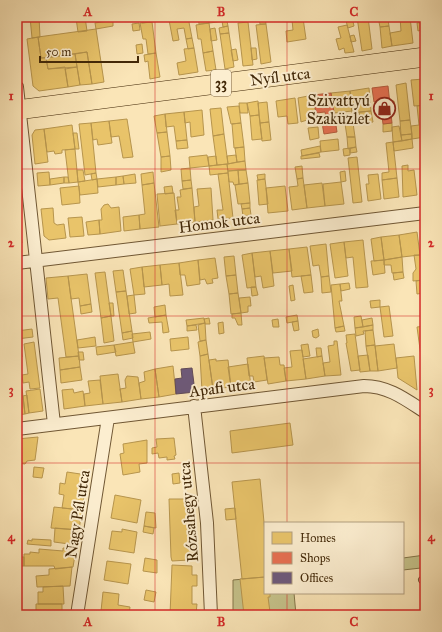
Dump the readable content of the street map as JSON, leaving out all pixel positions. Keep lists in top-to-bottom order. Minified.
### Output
{"streets":{"main road":["Nyíl utca","33"],"street":["Homok utca","Apafi utca","Rózsahegy utca","Nagy Pál utca"]},"crossings":[["Apafi utca","Rózsahegy utca"],["Apafi utca","Nagy Pál utca"]],"places":{"shop":["Szivattyú Szaküzlet"]},"legend":["Homes","Shops","Offices"],"scale_bar":"50 m","grid":{"columns":["A","B","C"],"rows":["1","2","3","4"]}}
